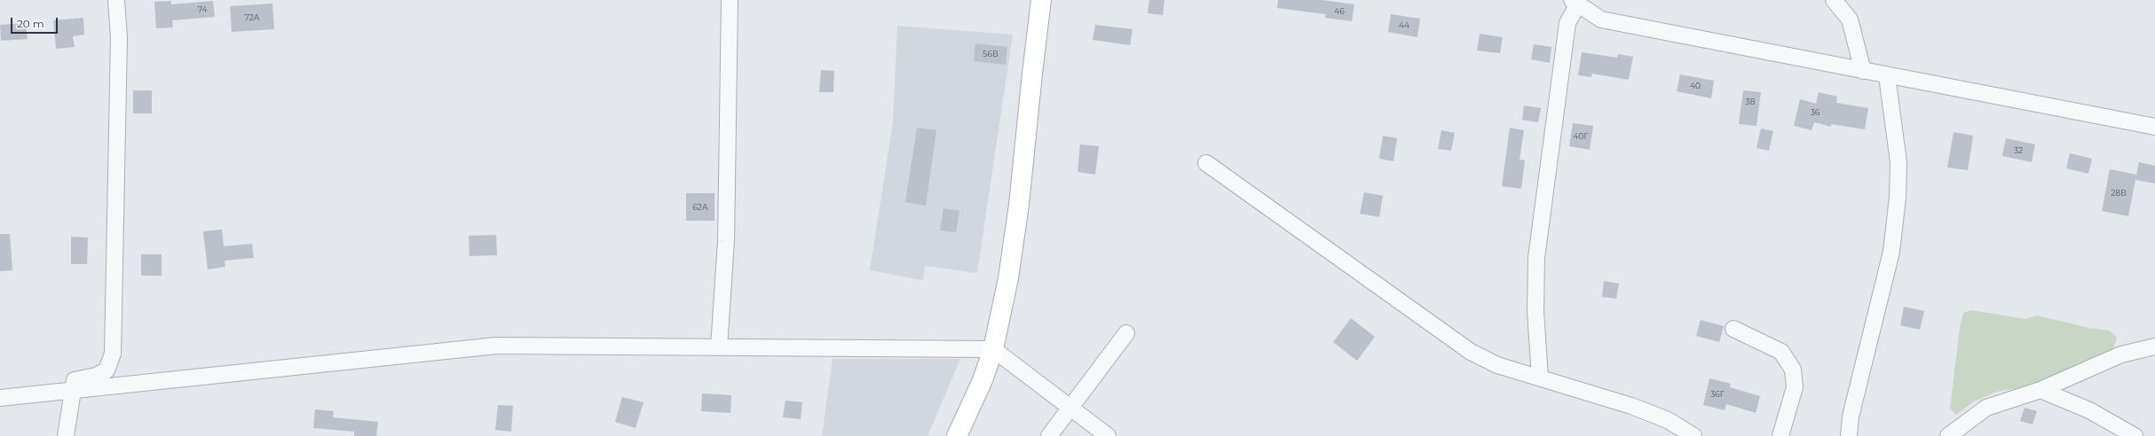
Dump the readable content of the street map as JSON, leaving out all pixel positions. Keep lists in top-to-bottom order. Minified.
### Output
{"house_numbers":["74","46","72А","44","56В","40","38","36","40Г","32","28В","62А","36Г"],"scale_bar":"20 m"}
